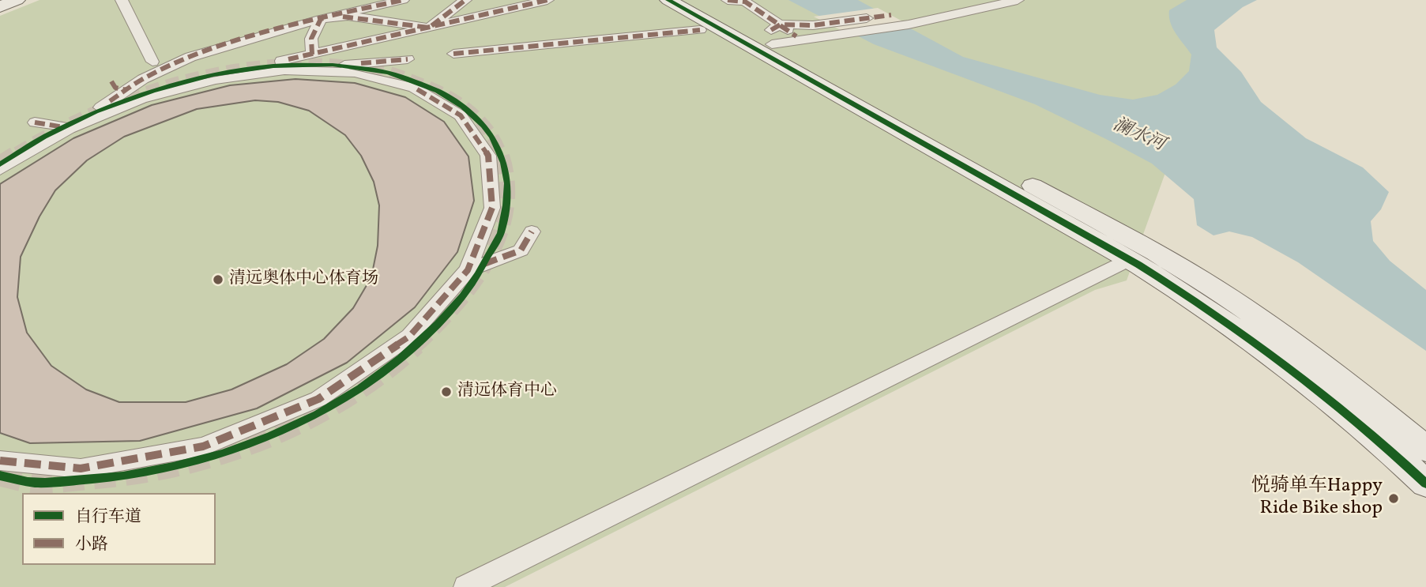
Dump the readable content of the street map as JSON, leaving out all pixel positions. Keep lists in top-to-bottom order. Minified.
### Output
{"water":["澜水河"],"places":["清远奥体中心体育场","清远体育中心","悦骑单车Happy Ride Bike shop"],"legend":["自行车道","小路"]}
